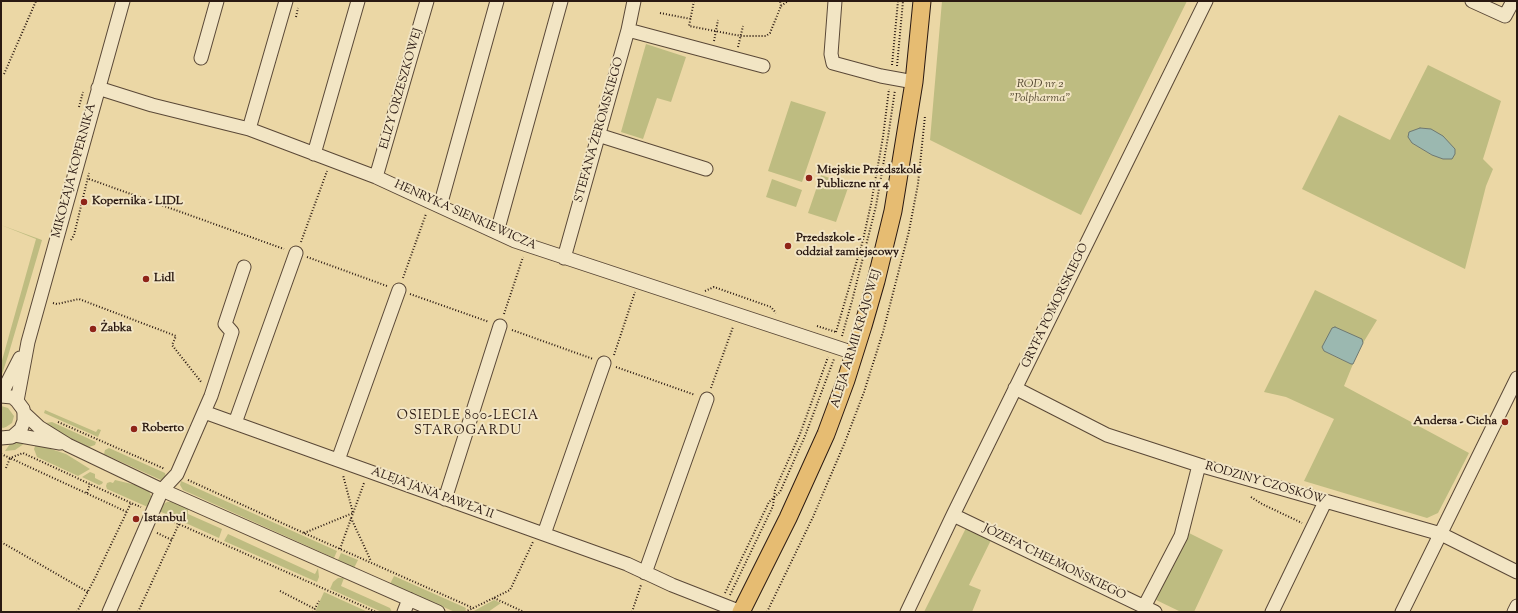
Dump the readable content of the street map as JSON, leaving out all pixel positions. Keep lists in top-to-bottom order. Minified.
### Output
{"streets":{"main road":["ALEJA ARMII KRAJOWEJ"],"street":["ELIZY ORZESZKOWEJ","STEFANA ŻEROMSKIEGO","MIKOŁAJA KOPERNIKA","HENRYKA SIENKIEWICZA","GRYFA POMORSKIEGO","RODZINY CZOSKÓW","ALEJA JANA PAWŁA II","JÓZEFA CHEŁMOŃSKIEGO"]},"crossings":[["ELIZY ORZESZKOWEJ","HENRYKA SIENKIEWICZA"],["STEFANA ŻEROMSKIEGO","HENRYKA SIENKIEWICZA"],["MIKOŁAJA KOPERNIKA","HENRYKA SIENKIEWICZA"],["HENRYKA SIENKIEWICZA","ALEJA ARMII KRAJOWEJ"],["GRYFA POMORSKIEGO","RODZINY CZOSKÓW"],["GRYFA POMORSKIEGO","JÓZEFA CHEŁMOŃSKIEGO"],["ALEJA ARMII KRAJOWEJ","ALEJA JANA PAWŁA II"]],"districts":["OSIEDLE 800-LECIA STAROGARDU"],"parks":["ROD nr 2 \"Polpharma\""],"places":["Miejskie Przedszkole Publiczne nr 4","Kopernika - LIDL","Przedszkole - oddział zamiejscowy","Lidl","Żabka","Andersa - Cicha","Roberto","Istanbul"]}
